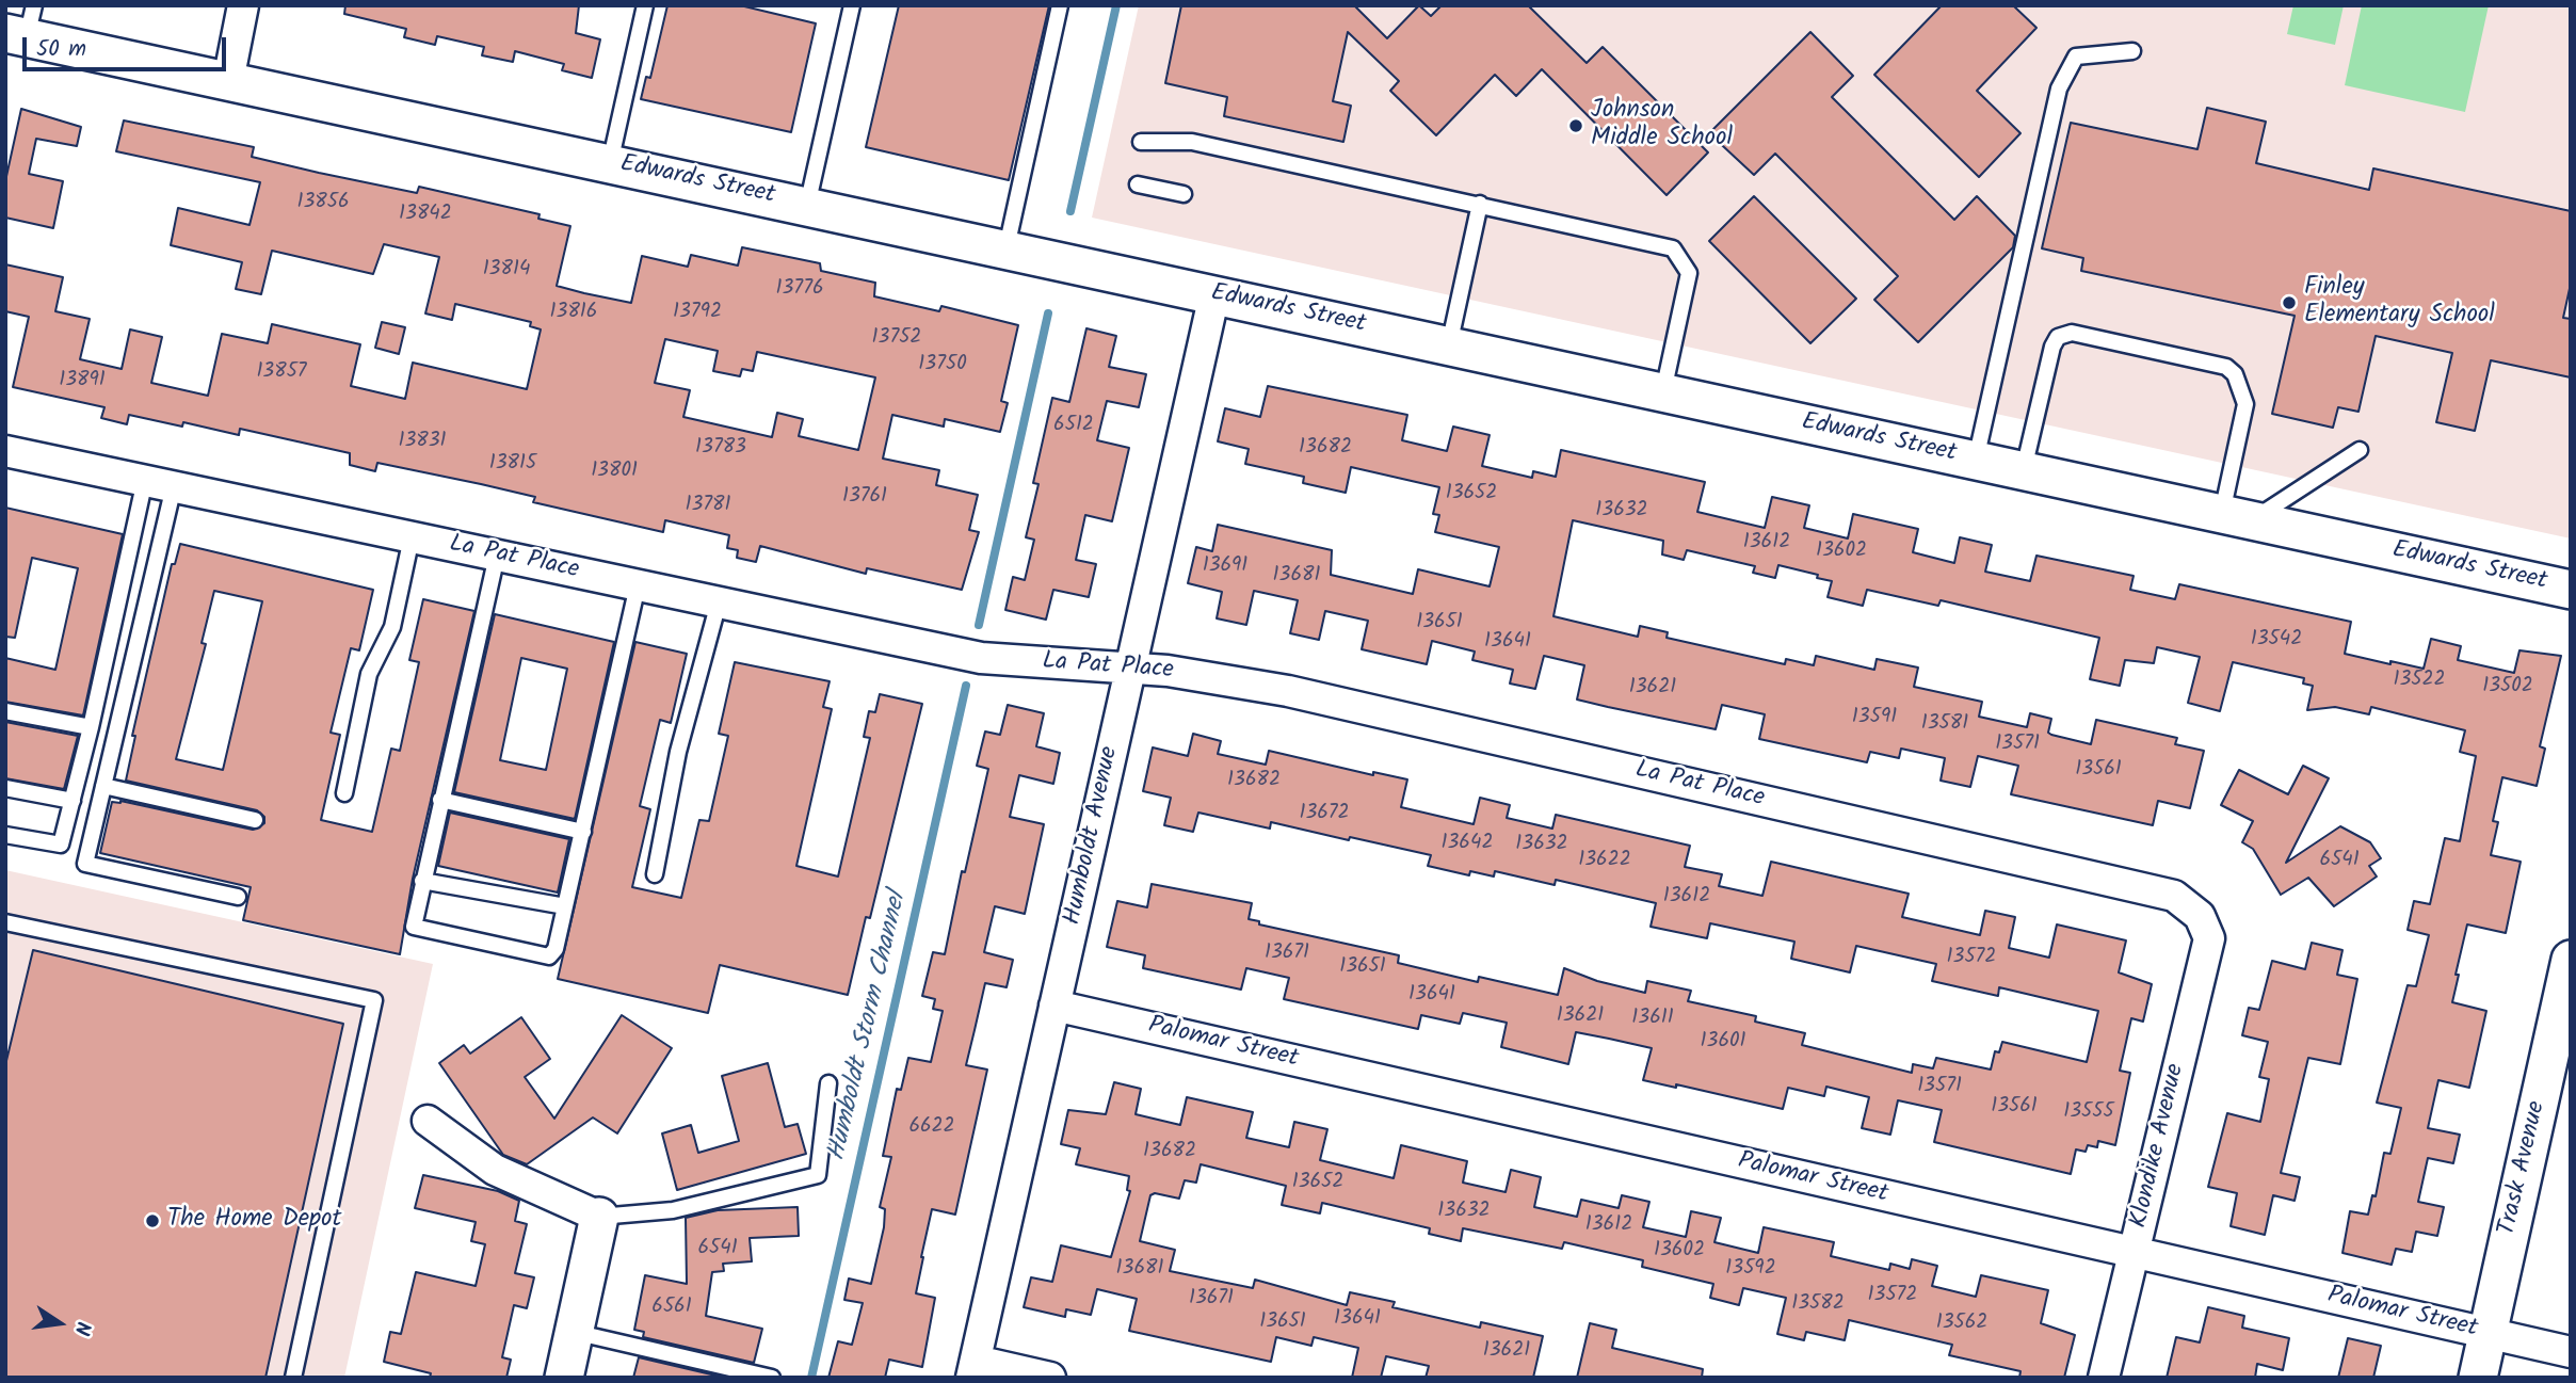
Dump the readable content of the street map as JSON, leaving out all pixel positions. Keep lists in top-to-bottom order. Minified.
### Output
{"streets":{"street":["Edwards Street","La Pat Place","Humboldt Avenue","Palomar Street","Klondike Avenue","Trask Avenue"]},"crossings":[["Edwards Street","Humboldt Avenue"],["La Pat Place","Humboldt Avenue"],["La Pat Place","Klondike Avenue"],["Humboldt Avenue","Palomar Street"],["Palomar Street","Klondike Avenue"],["Palomar Street","Trask Avenue"]],"water":["Humboldt Storm Channel"],"places":["Johnson Middle School","Finley Elementary School","The Home Depot"],"house_numbers":["13856","13842","13814","13776","13816","13792","13752","13750","13857","13891","6512","13831","13783","13682","13815","13801","13652","13761","13781","13632","13612","13602","13691","13681","13651","13542","13641","13522","13502","13621","13591","13581","13571","13561","13682","13672","13642","13632","13622","6541","13612","13671","13572","13651","13641","13621","13611","13601","13571","13561","13555","6622","13682","13652","13632","13612","6541","13602","13681","13592","13572","13671","13582","6561","13641","13651","13562","13621"],"scale_bar":"50 m","north":"right"}
